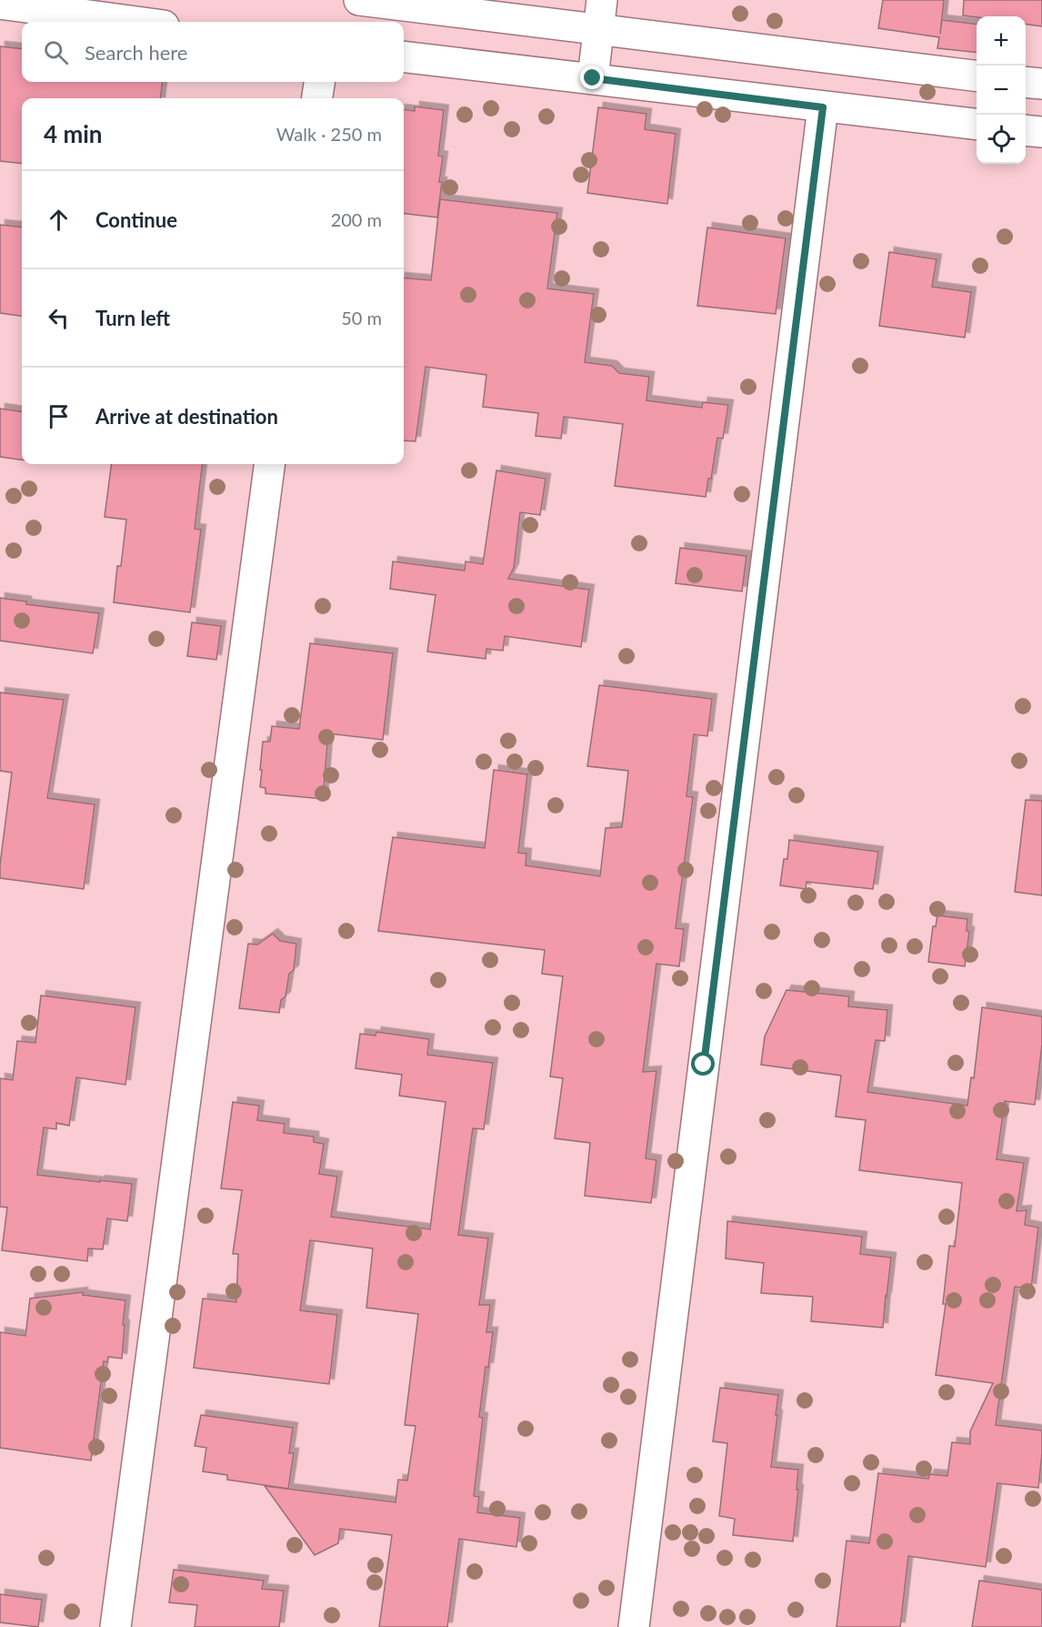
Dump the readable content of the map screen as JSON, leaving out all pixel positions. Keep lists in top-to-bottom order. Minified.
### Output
{"page":{"map_buttons":["+","−"],"search":"Search here","heading":["4 min","Walk · 250 m"],"list":[["Continue","200 m"],["Turn left","50 m"],"Arrive at destination"]}}
